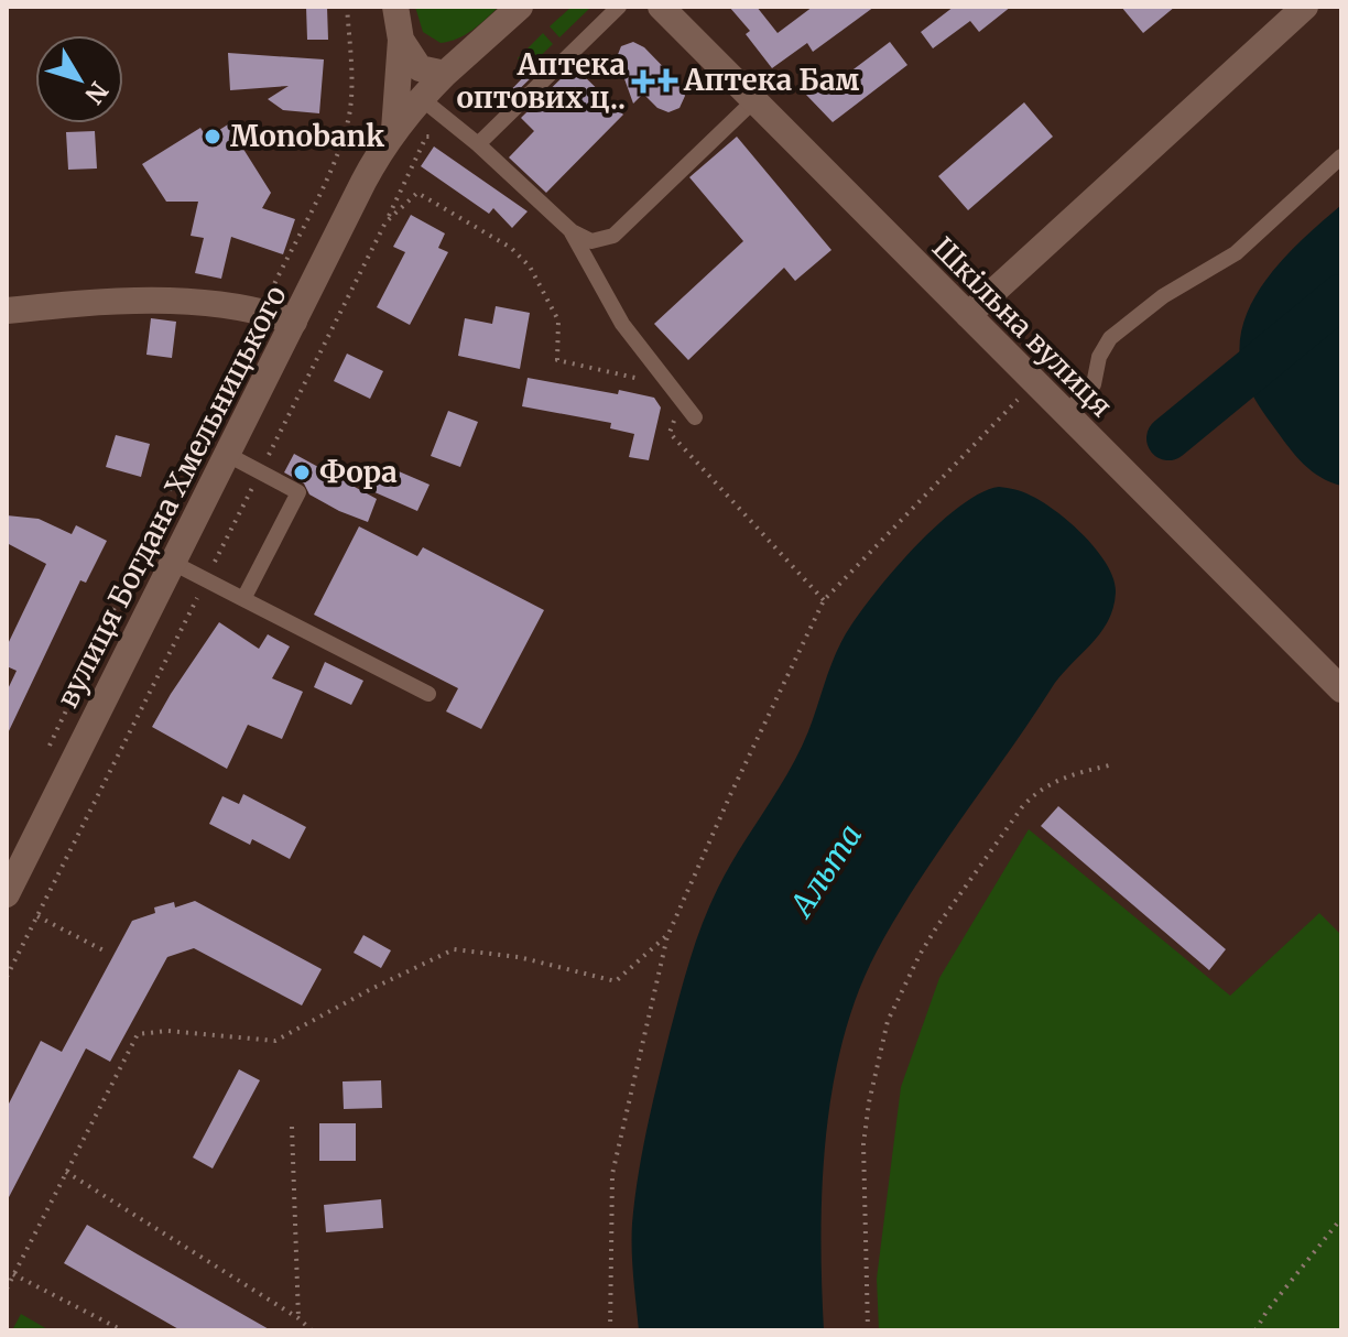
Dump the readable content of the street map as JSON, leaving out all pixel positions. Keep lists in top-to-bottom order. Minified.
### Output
{"streets":{"main road":["Шкільна вулиця","вулиця Богдана Хмельницького"]},"water":["Альта"],"places":{"health":["Аптека Бам","Аптека оптових ц‥"],"other":["Monobank","Фора"]},"north":"bottom right"}
